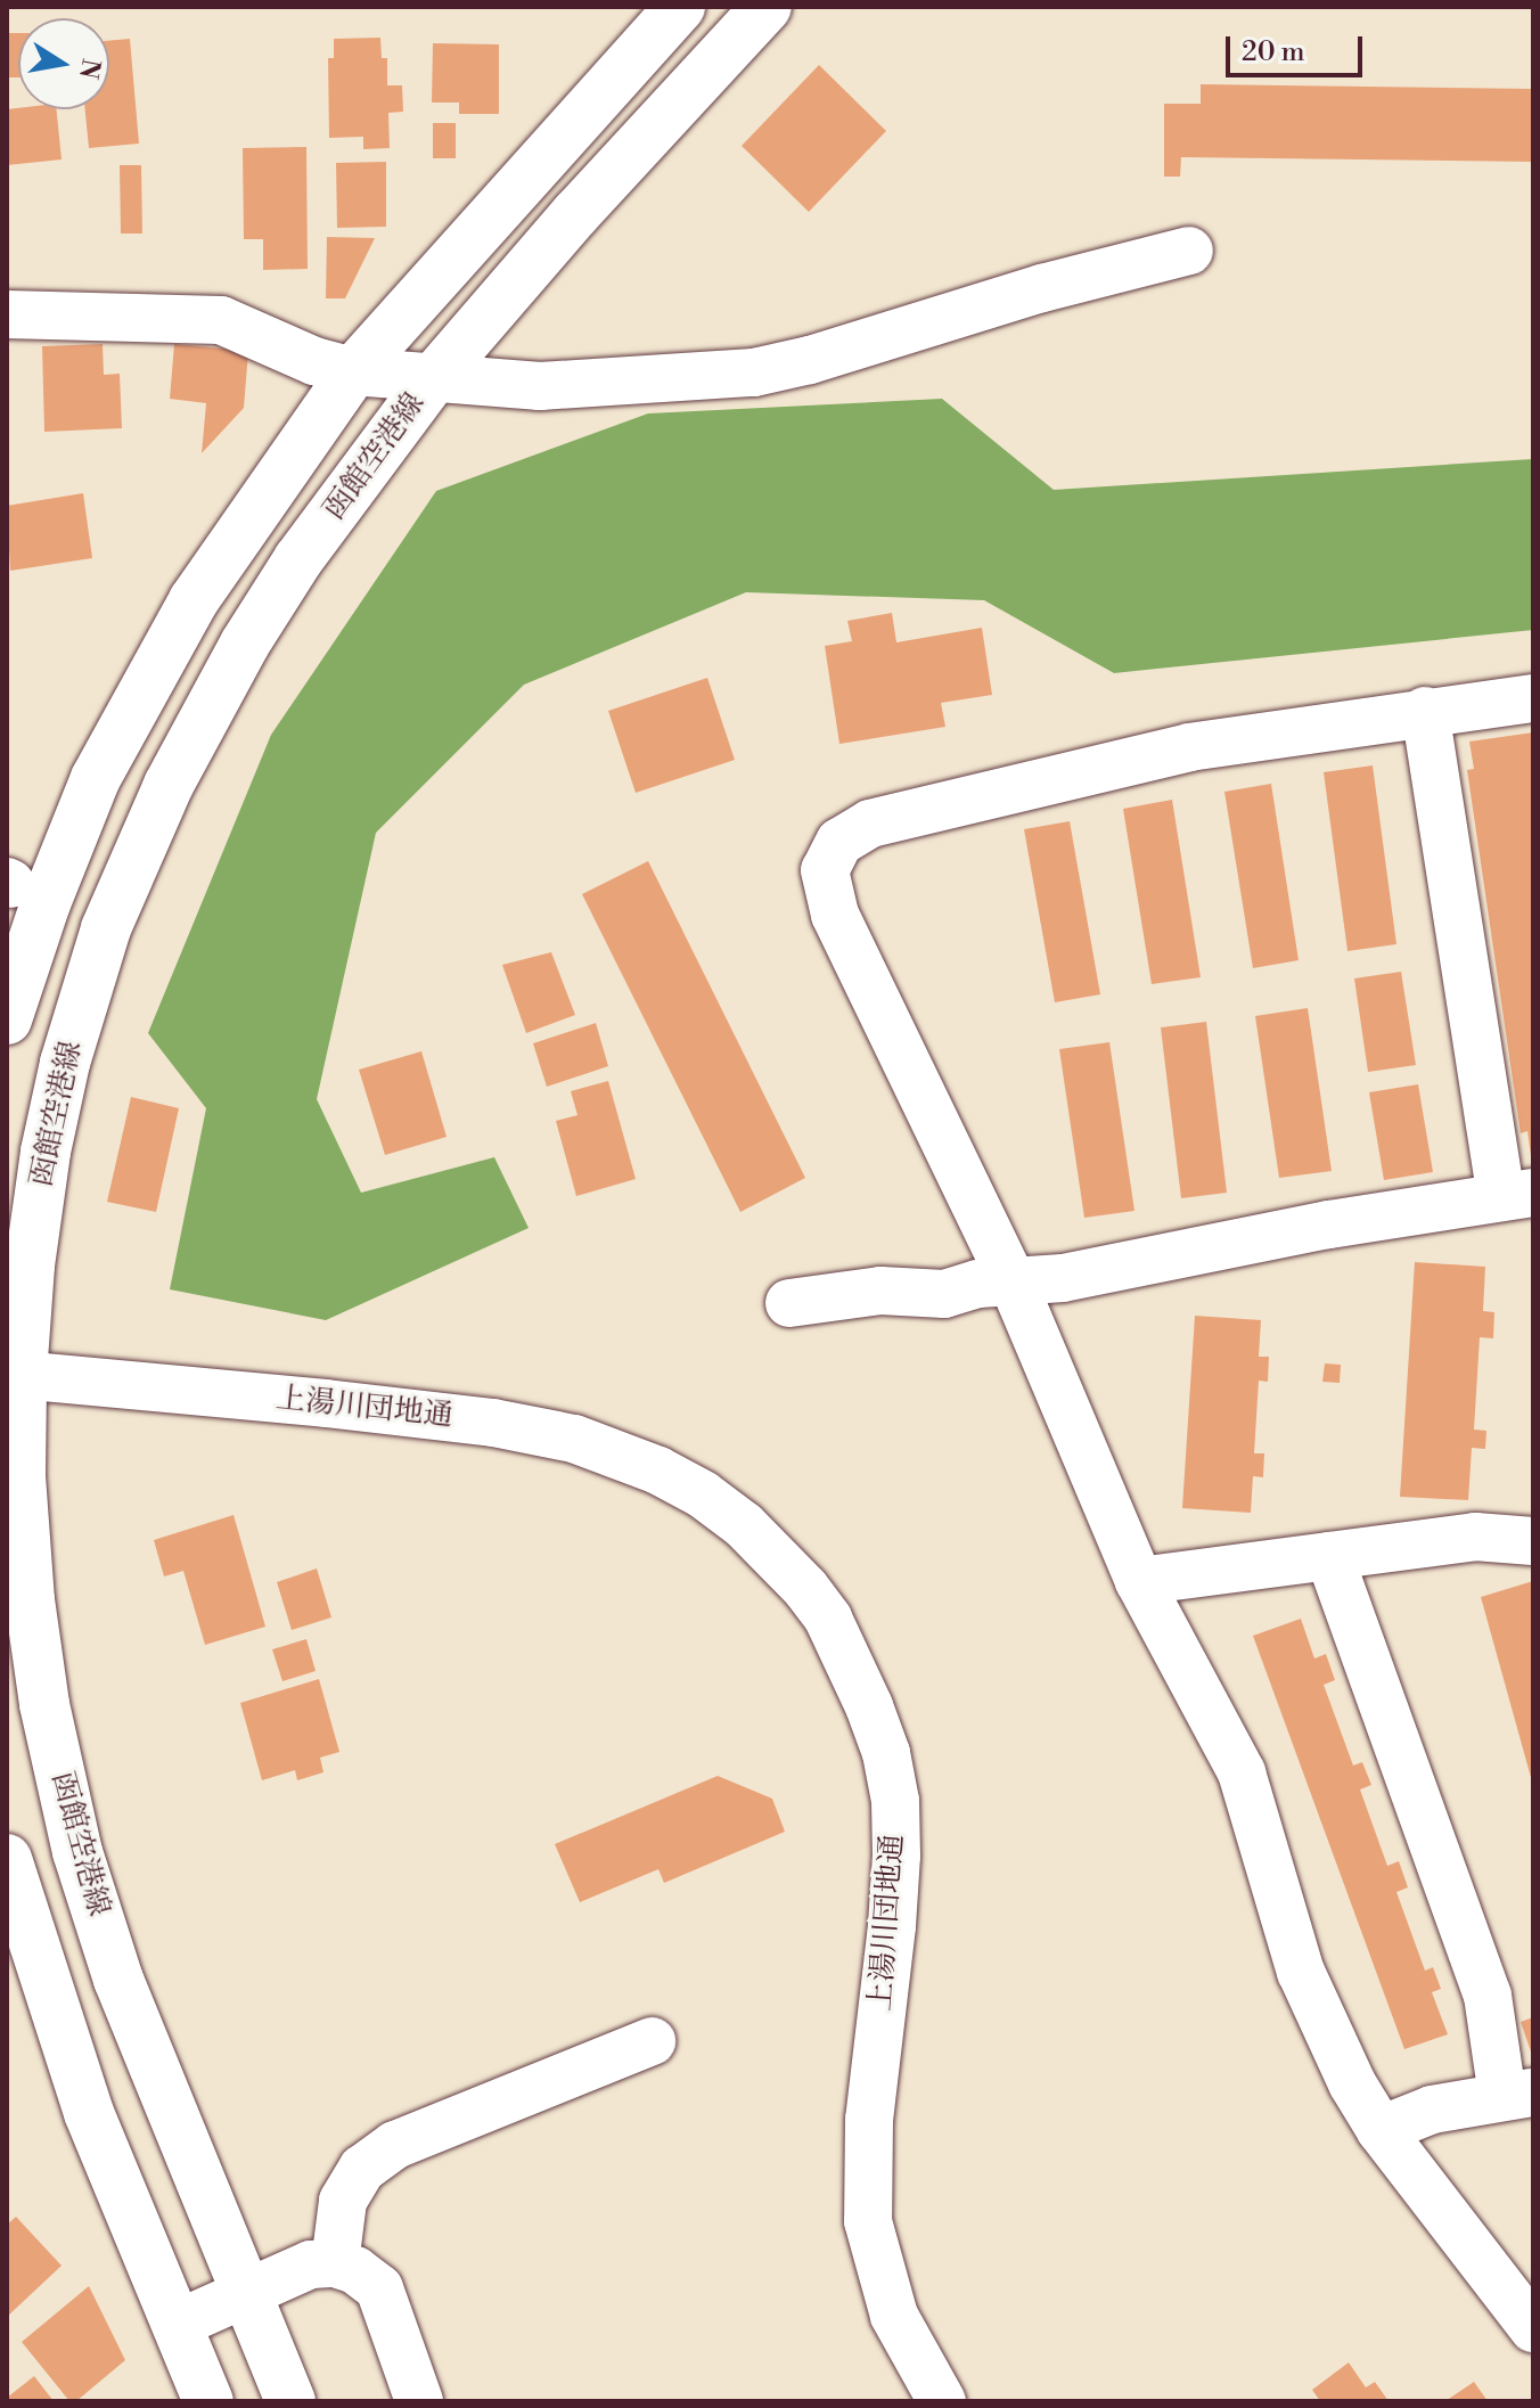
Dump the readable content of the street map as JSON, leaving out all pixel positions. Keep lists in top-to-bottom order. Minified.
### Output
{"streets":{"main road":["函館空港線"],"street":["上湯川団地通"]},"crossings":[["函館空港線","上湯川団地通"]],"scale_bar":"20 m","north":"right"}
